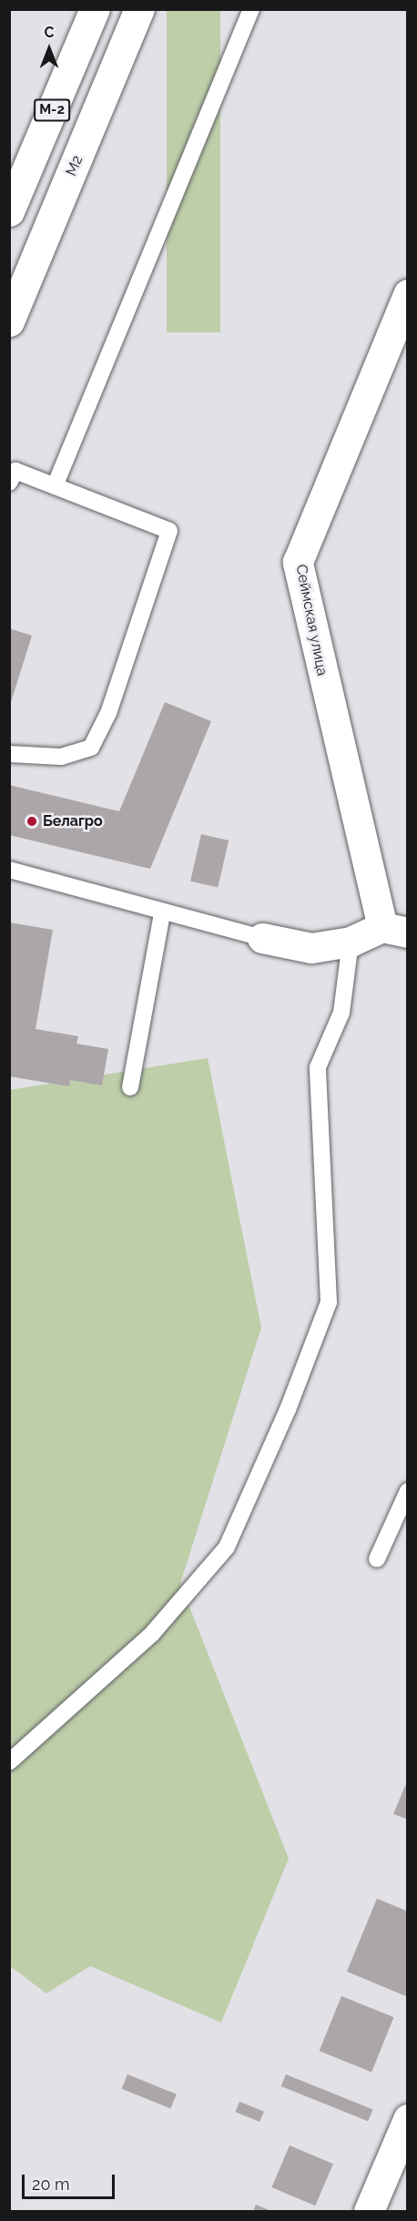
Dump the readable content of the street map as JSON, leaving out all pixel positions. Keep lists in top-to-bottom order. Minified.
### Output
{"streets":{"main road":["М-2","М2","Сеймская улица"]},"places":["Белагро"],"scale_bar":"20 m","north":"top"}
